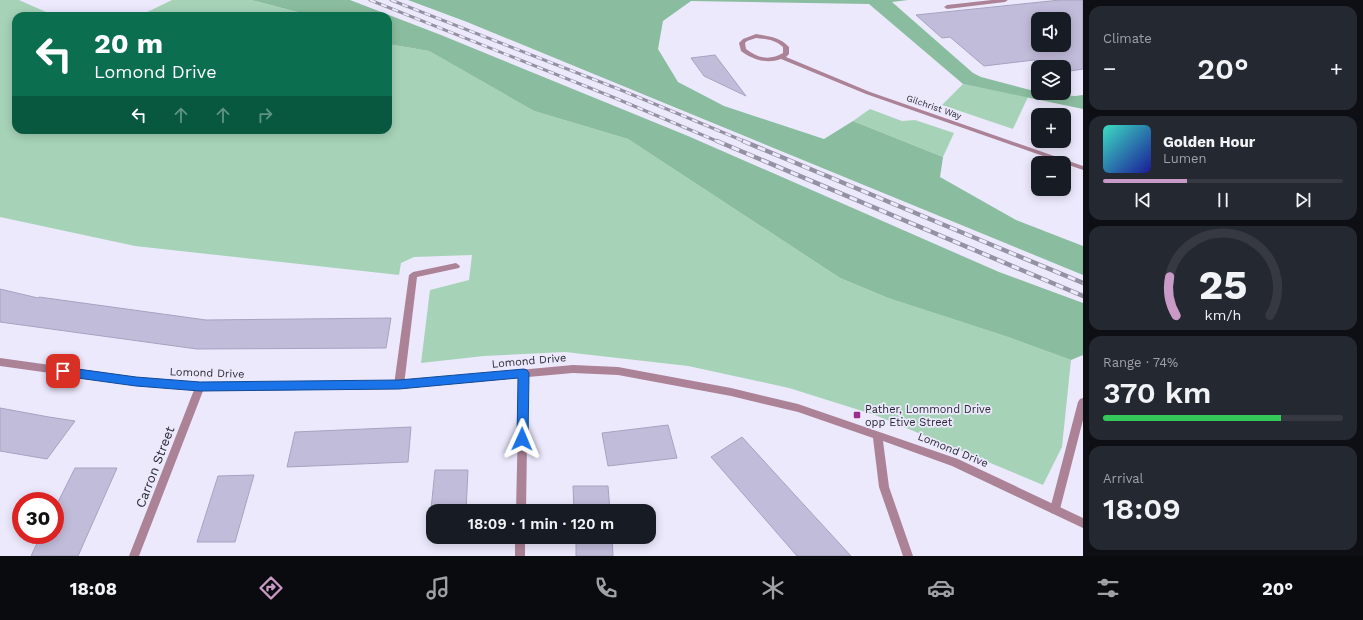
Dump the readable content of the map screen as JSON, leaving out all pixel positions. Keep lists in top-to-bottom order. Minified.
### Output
{"streets":{"street":["Gilchrist Way","Lomond Drive","Carron Street"]},"crossings":[["Lomond Drive","Carron Street"]],"places":{"transit":["Pather, Lommond Drive opp Etive Street"]},"page":{"tile":["Climate",["Range · 74%","370 km"],["Arrival","18:09"]],"map_buttons":["+","−"],"turn":["20 m","Lomond Drive"],"heat":["−","20°","+"],"song":["Golden Hour","Lumen"],"limit":"30","trip":"18:09 · 1 min · 120 m","tabs":["18:08","20°"],"gauge":["25","km/h"]}}
